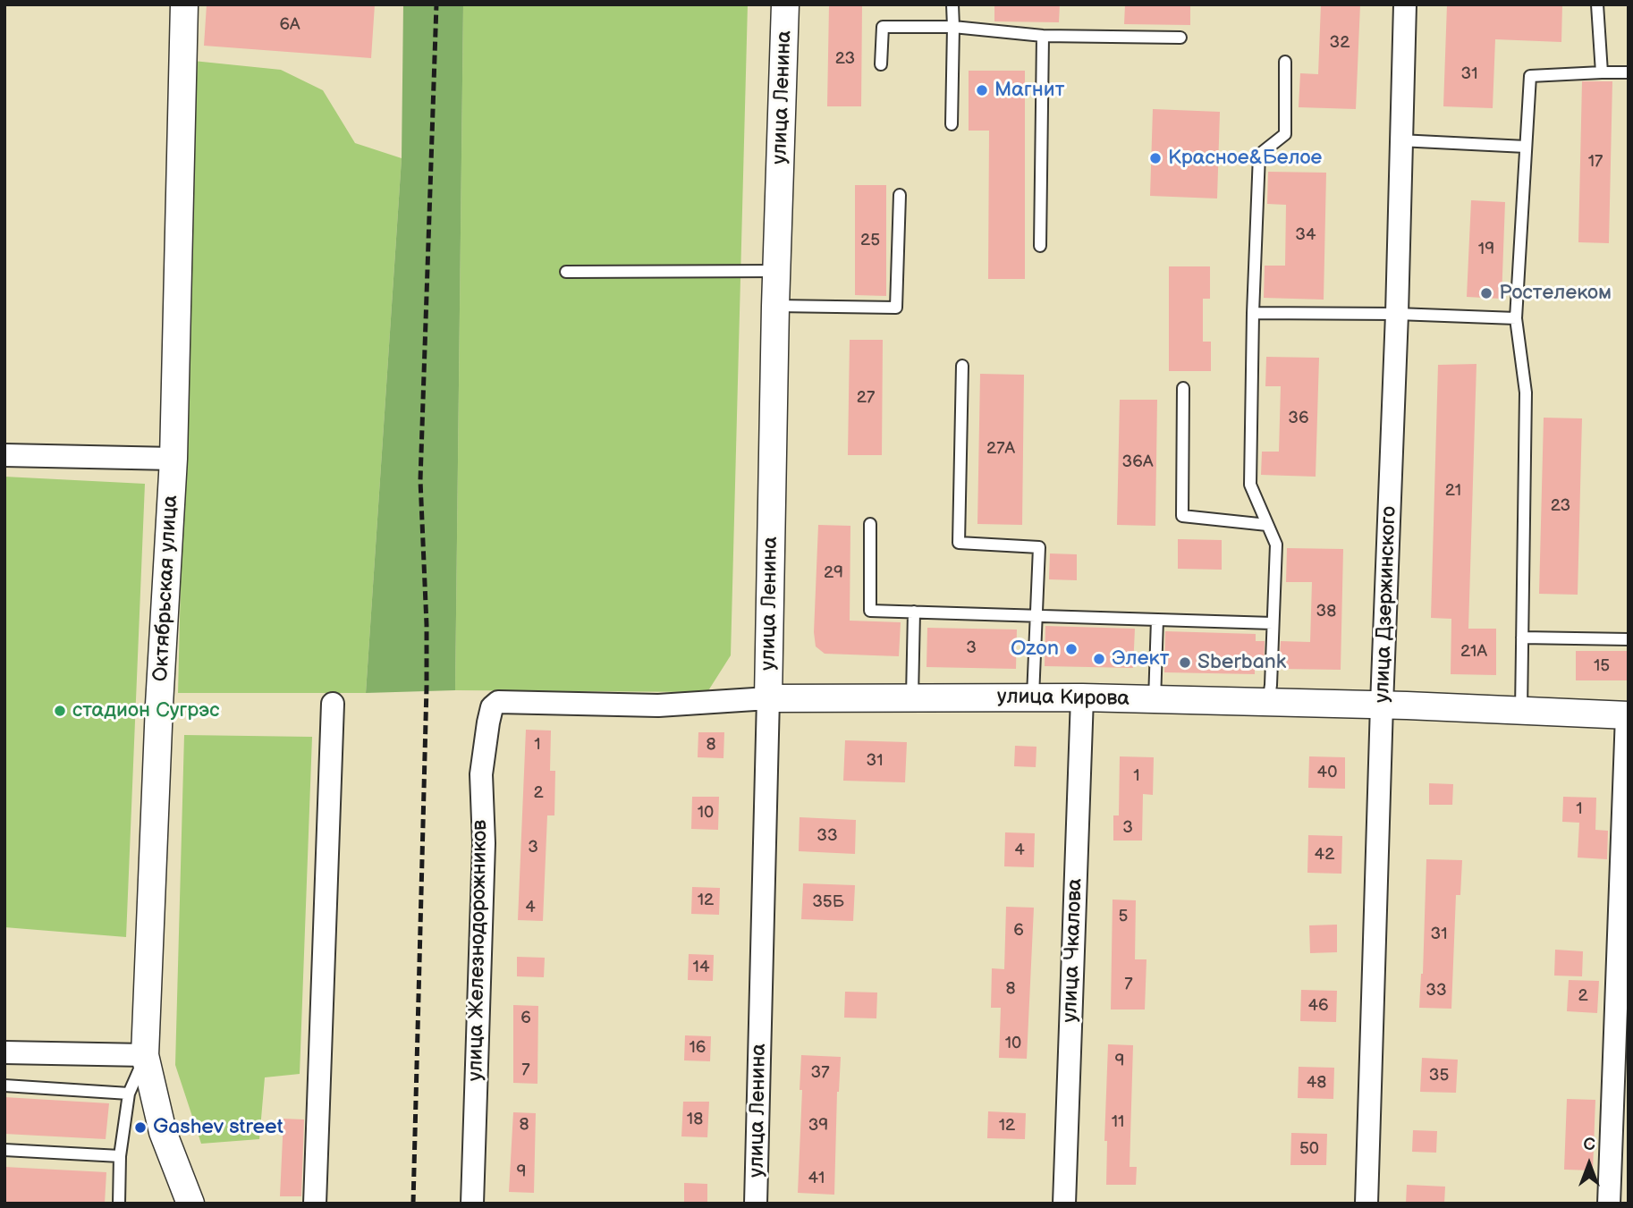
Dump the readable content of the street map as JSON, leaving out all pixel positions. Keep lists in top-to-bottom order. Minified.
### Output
{"streets":{"street":["улица Ленина","Октябрьская улица","улица Дзержинского","улица Кирова","улица Железнодорожников","улица Чкалова"]},"crossings":[["улица Ленина","улица Кирова"],["улица Дзержинского","улица Кирова"],["улица Кирова","улица Железнодорожников"],["улица Кирова","улица Чкалова"]],"places":["Магнит","Красное&Белое","Ростелеком","Ozon","Элект","Sberbank","стадион Сугрэс","Gashev street"],"house_numbers":["6А","32","23","31","17","34","25","19","27","36","27А","36А","21","23","29","38","3","21А","15","1","8","31","40","1","2","1","10","3","33","3","4","42","12","35Б","4","5","6","31","14","7","8","33","2","46","6","10","16","9","7","37","35","48","18","11","8","39","12","50","9","41"],"north":"top"}
